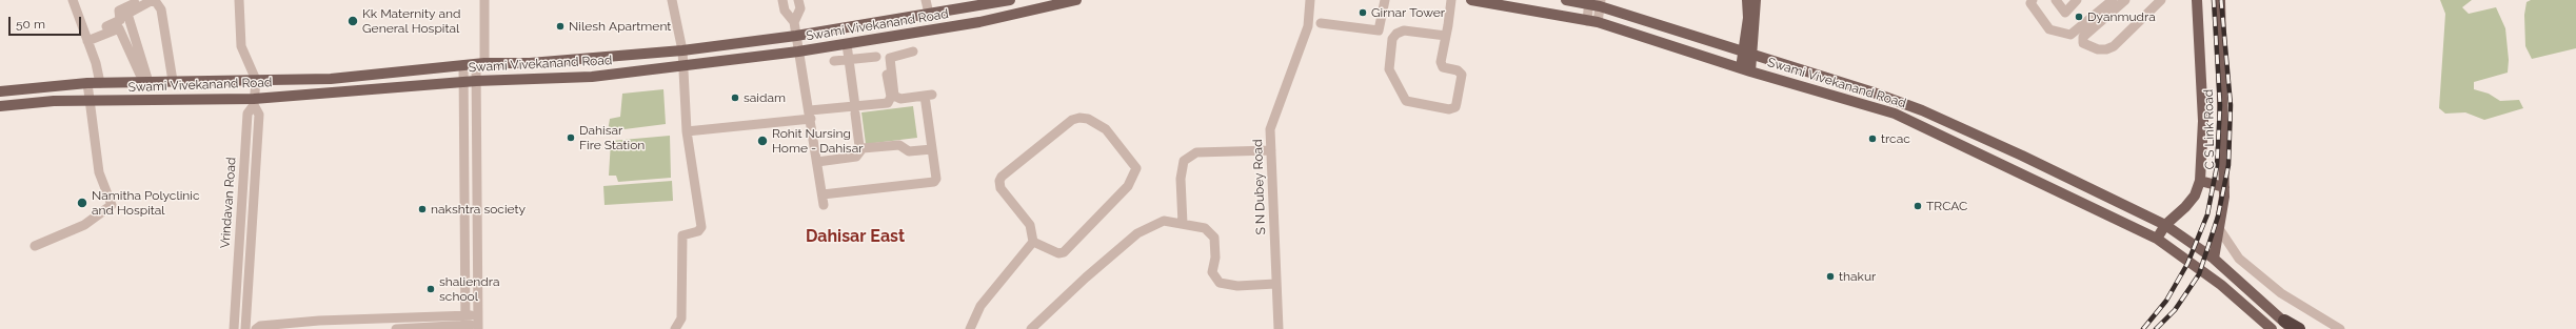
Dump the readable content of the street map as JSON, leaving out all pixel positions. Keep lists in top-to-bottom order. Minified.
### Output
{"streets":{"main road":["Swami Vivekanand Road","C S Link Road"],"street":["S N Dubey Road","Vrindavan Road"]},"crossings":[["Swami Vivekanand Road","C S Link Road"],["Swami Vivekanand Road","Vrindavan Road"]],"districts":["Dahisar East"],"places":["Girnar Tower","Dyanmudra","Kk Maternity and General Hospital","Nilesh Apartment","saidam","Dahisar Fire Station","trcac","Rohit Nursing Home - Dahisar","Namitha Polyclinic and Hospital","TRCAC","nakshtra society","thakur","shaliendra school"],"scale_bar":"50 m"}
